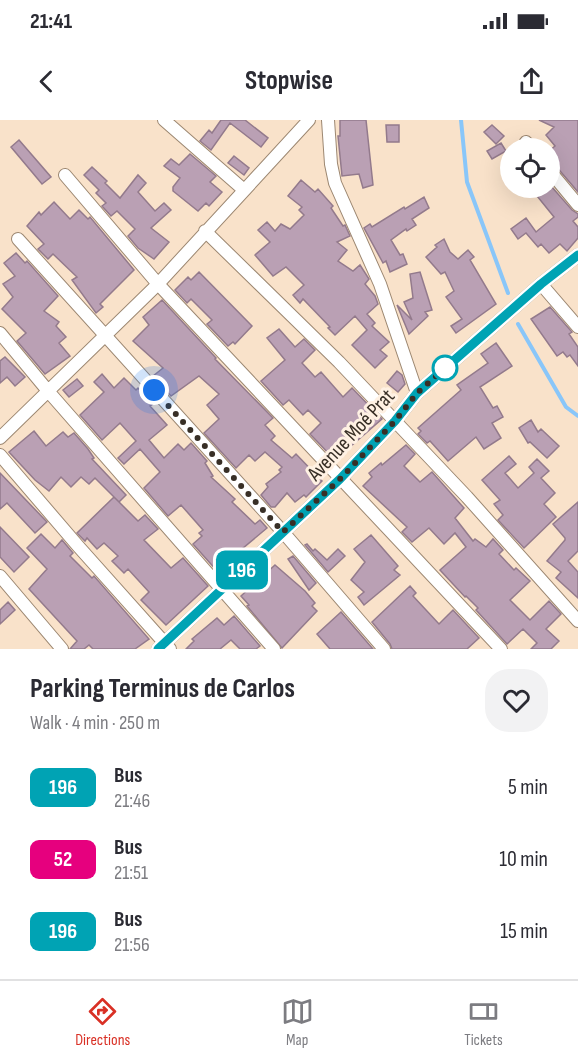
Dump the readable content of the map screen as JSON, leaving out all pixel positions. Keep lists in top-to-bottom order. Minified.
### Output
{"streets":{"street":["Avenue Moé Prat"]},"lines":["bus line 196"],"page":{"status":"21:41","header":"Stopwise","on_map":"196","heading":["Parking Terminus de Carlos","Walk · 4 min · 250 m"],"list":[{"mark":"196","name":"Bus","note":"21:46","value":"5 min"},{"mark":"52","name":"Bus","note":"21:51","value":"10 min"},{"mark":"196","name":"Bus","note":"21:56","value":"15 min"}],"tabs":["Directions","Map","Tickets"]}}
